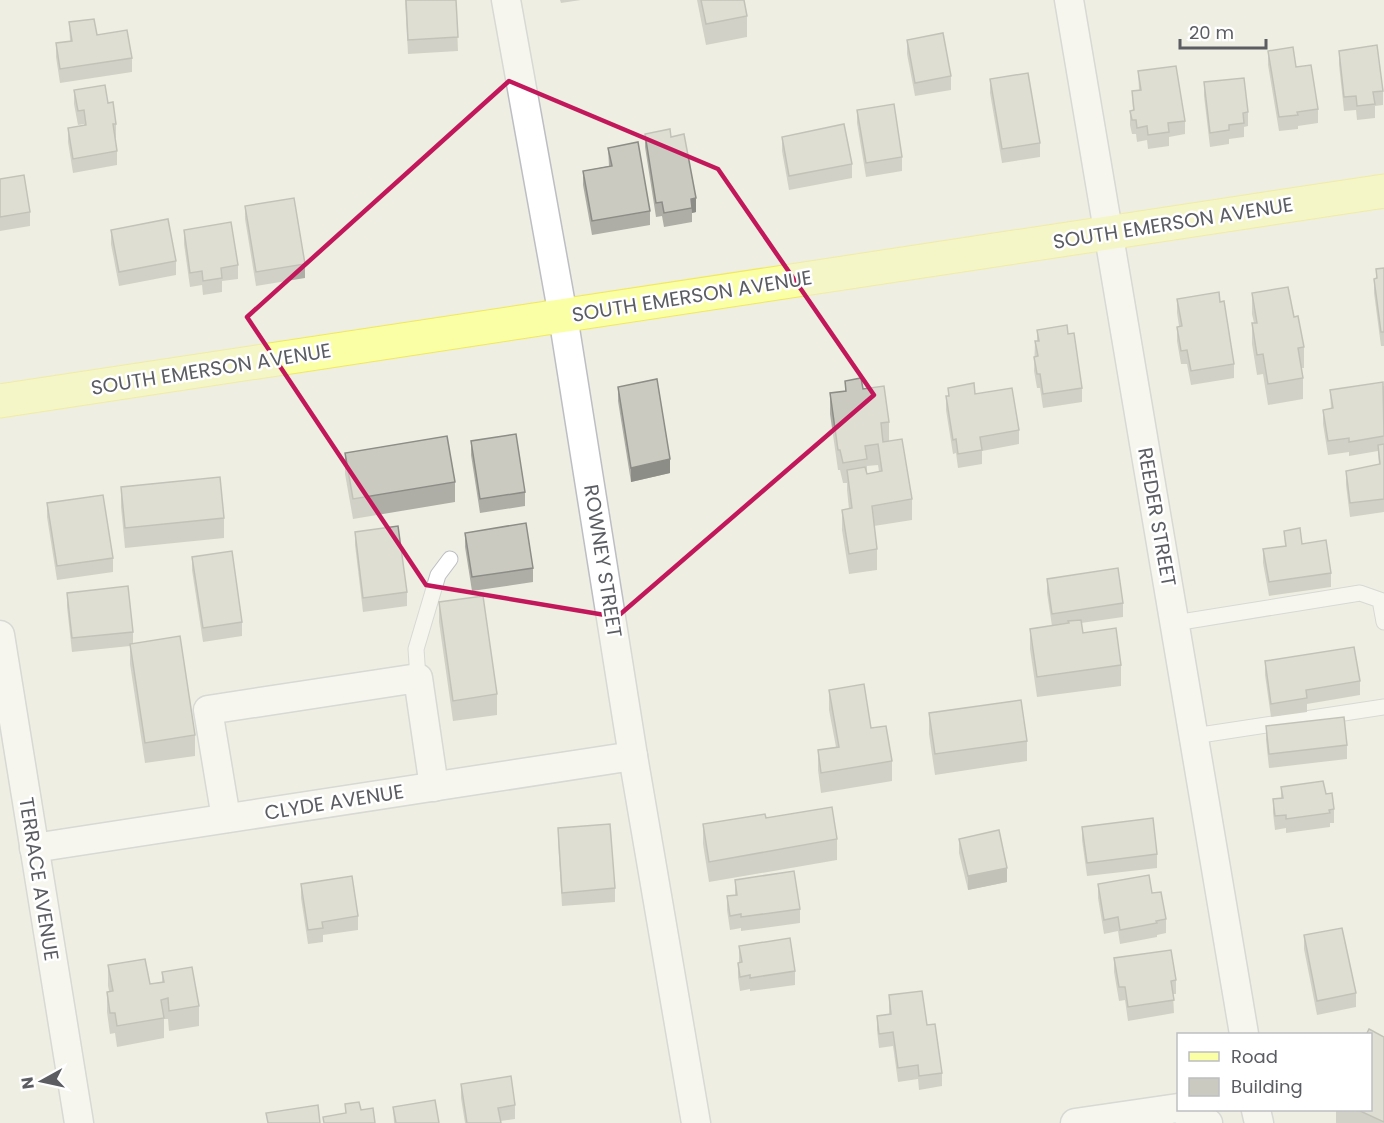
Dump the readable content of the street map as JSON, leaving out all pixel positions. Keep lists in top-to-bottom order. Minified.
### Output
{"streets":{"main road":["SOUTH EMERSON AVENUE"],"street":["REEDER STREET","ROWNEY STREET","CLYDE AVENUE","TERRACE AVENUE"]},"crossings":[["SOUTH EMERSON AVENUE","REEDER STREET"],["SOUTH EMERSON AVENUE","ROWNEY STREET"],["ROWNEY STREET","CLYDE AVENUE"],["CLYDE AVENUE","TERRACE AVENUE"]],"legend":["Road","Building"],"scale_bar":"20 m","north":"left"}
